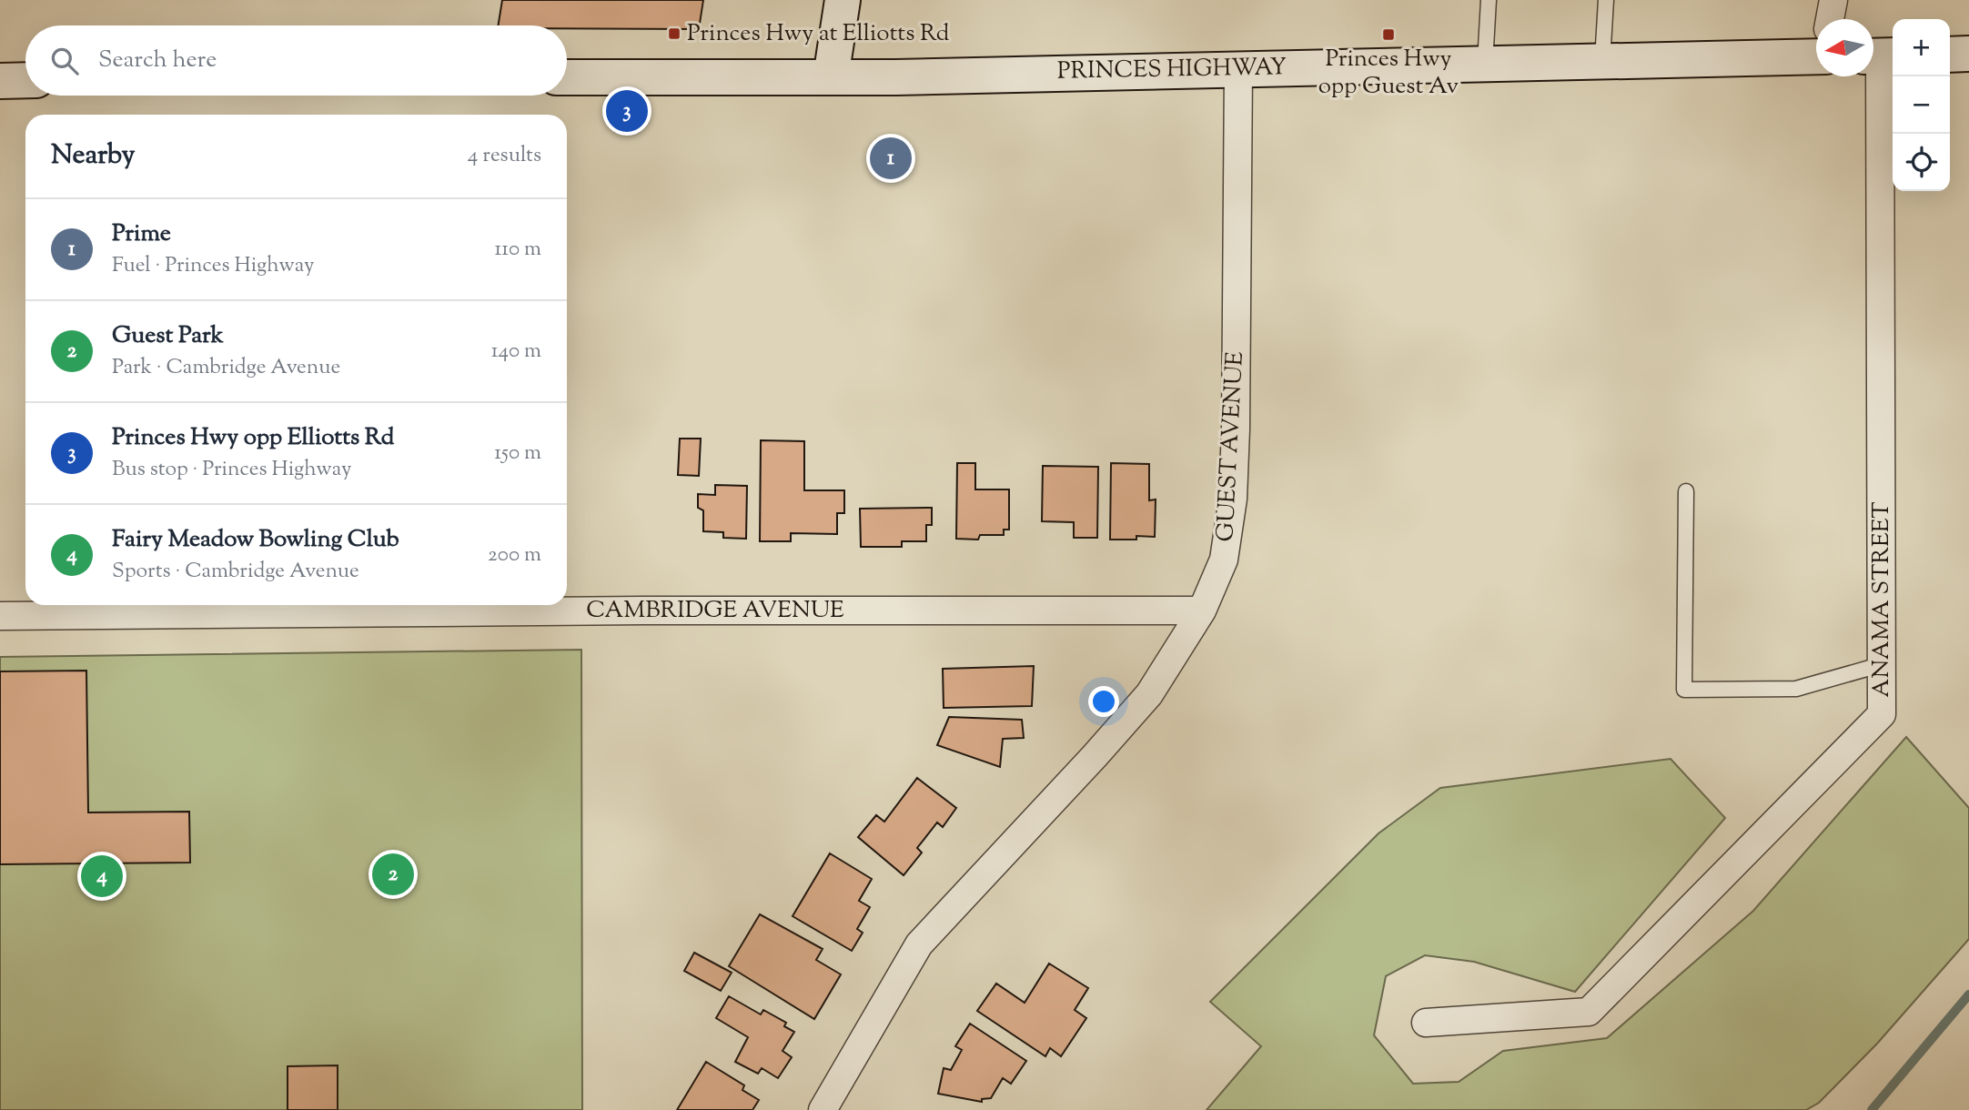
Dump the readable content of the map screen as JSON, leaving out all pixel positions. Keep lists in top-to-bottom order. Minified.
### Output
{"streets":{"main road":["PRINCES HIGHWAY"],"street":["GUEST AVENUE","ANAMA STREET","CAMBRIDGE AVENUE"]},"crossings":[["PRINCES HIGHWAY","GUEST AVENUE"],["GUEST AVENUE","CAMBRIDGE AVENUE"]],"places":{"transit":["Princes Hwy at Elliotts Rd","Princes Hwy opp Guest Av"]},"north":"left","page":{"map_buttons":["+","−"],"search":"Search here","pins":["3","1","2","4"],"heading":["Nearby","4 results"],"list":[{"mark":"1","name":"Prime","note":"Fuel · Princes Highway","value":"110 m"},{"mark":"2","name":"Guest Park","note":"Park · Cambridge Avenue","value":"140 m"},{"mark":"3","name":"Princes Hwy opp Elliotts Rd","note":"Bus stop · Princes Highway","value":"150 m"},{"mark":"4","name":"Fairy Meadow Bowling Club","note":"Sports · Cambridge Avenue","value":"200 m"}]}}
